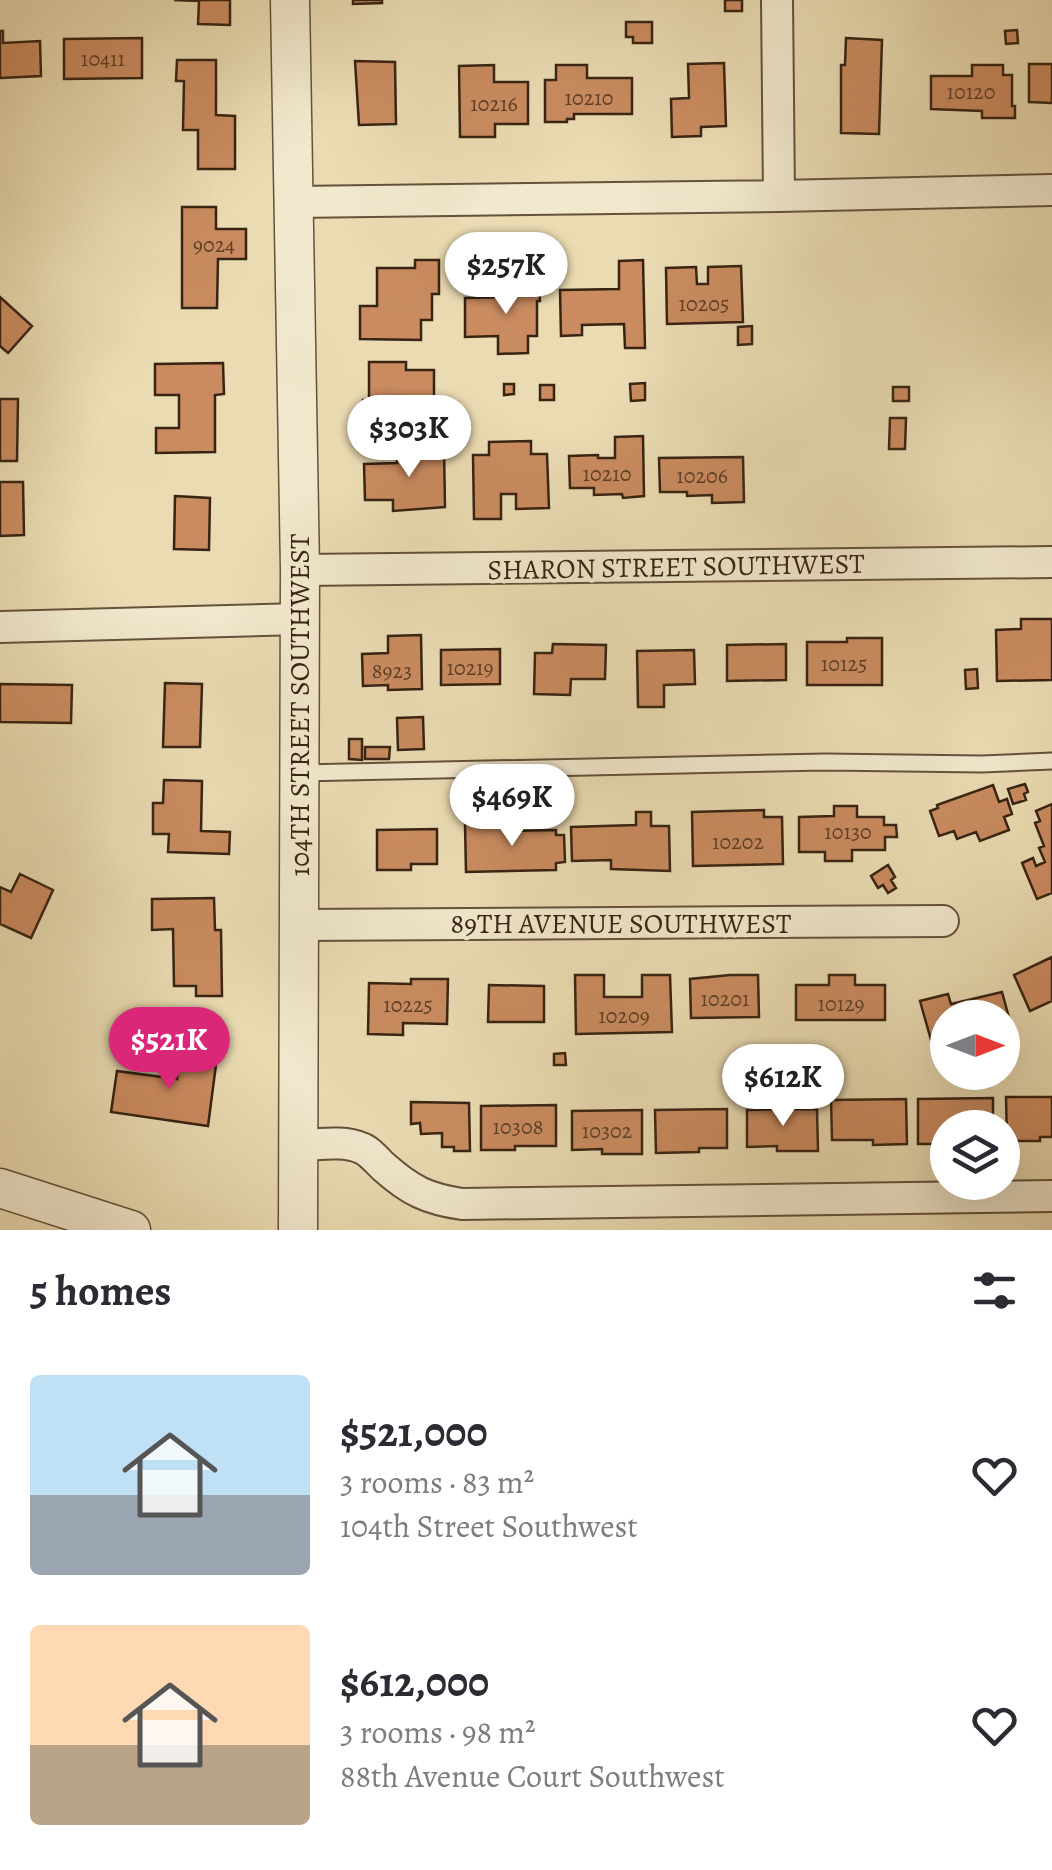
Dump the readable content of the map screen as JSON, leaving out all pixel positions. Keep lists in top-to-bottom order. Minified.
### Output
{"streets":{"street":["SHARON STREET SOUTHWEST","104TH STREET SOUTHWEST","89TH AVENUE SOUTHWEST"]},"crossings":[["SHARON STREET SOUTHWEST","104TH STREET SOUTHWEST"],["104TH STREET SOUTHWEST","89TH AVENUE SOUTHWEST"]],"house_numbers":["10411","10120","10210","10216","9024","10205","10210","10206","10125","10219","8923","10130","10202","10201","10129","10225","10209","10308","10302"],"north":"right","page":{"price":["$257K","$303K","$469K","$521K","$612K"],"heading":"5 homes","list":[{"name":"$521,000","note":"3 rooms · 83 m² · 104th Street Southwest"},{"name":"$612,000","note":"3 rooms · 98 m² · 88th Avenue Court Southwest"}]}}
